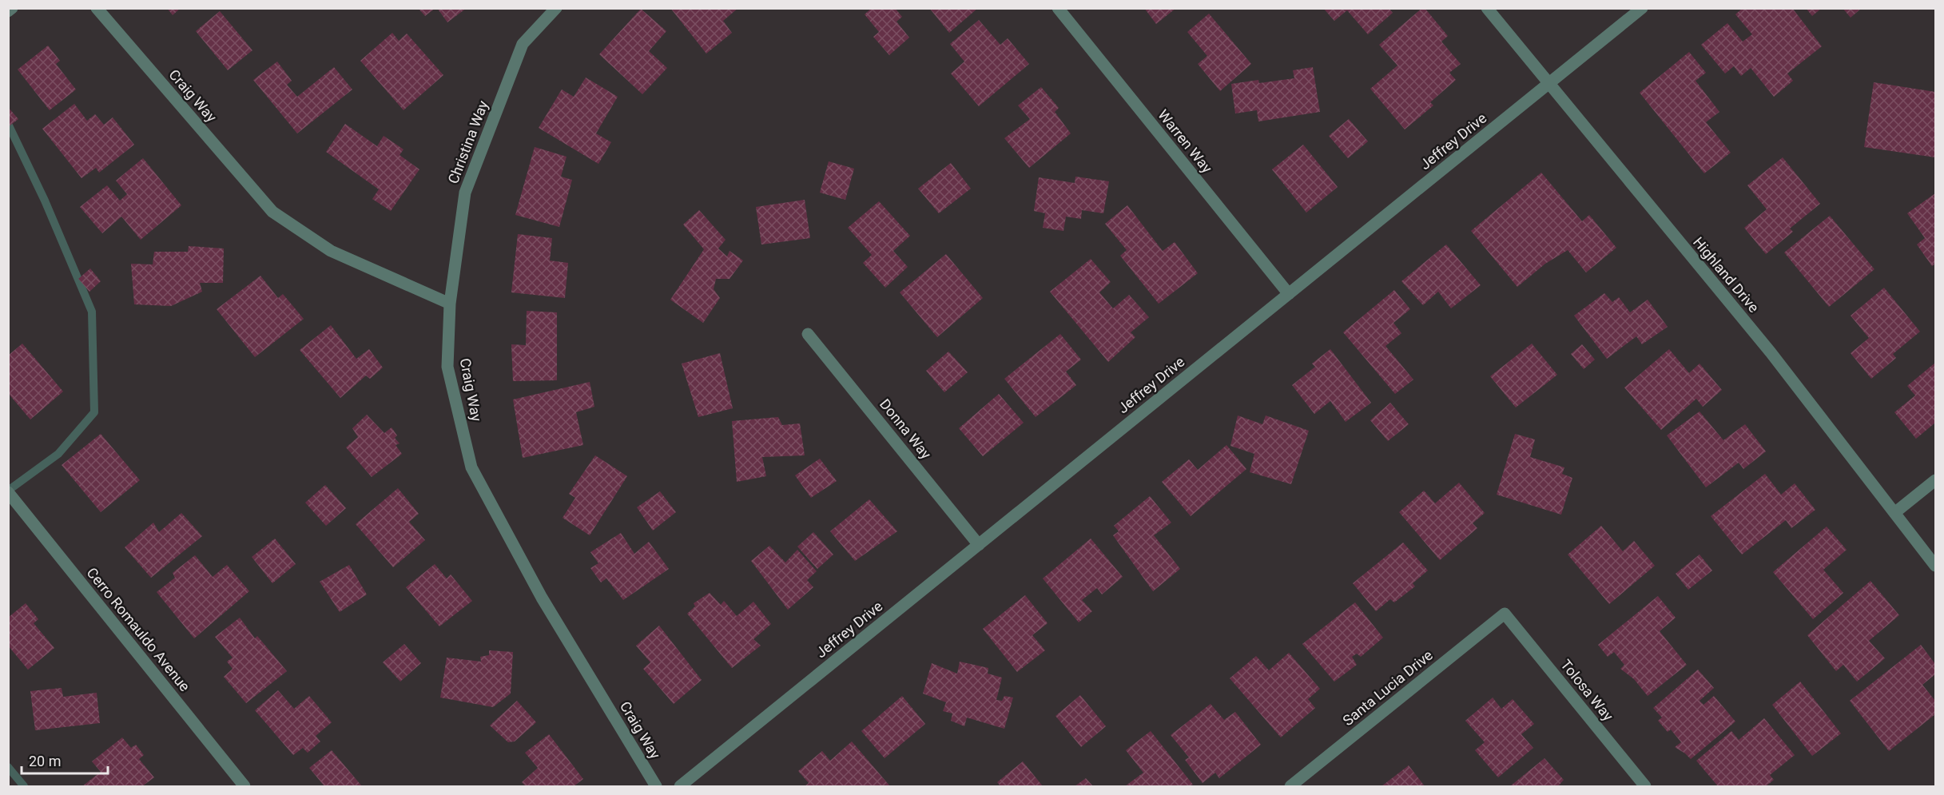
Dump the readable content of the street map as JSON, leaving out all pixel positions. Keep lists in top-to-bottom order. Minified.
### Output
{"streets":{"street":["Craig Way","Warren Way","Jeffrey Drive","Christina Way","Highland Drive","Donna Way","Cerro Romauldo Avenue","Santa Lucia Drive","Tolosa Way"]},"crossings":[["Craig Way","Christina Way"],["Warren Way","Jeffrey Drive"],["Jeffrey Drive","Highland Drive"],["Jeffrey Drive","Donna Way"],["Santa Lucia Drive","Tolosa Way"]],"scale_bar":"20 m"}
